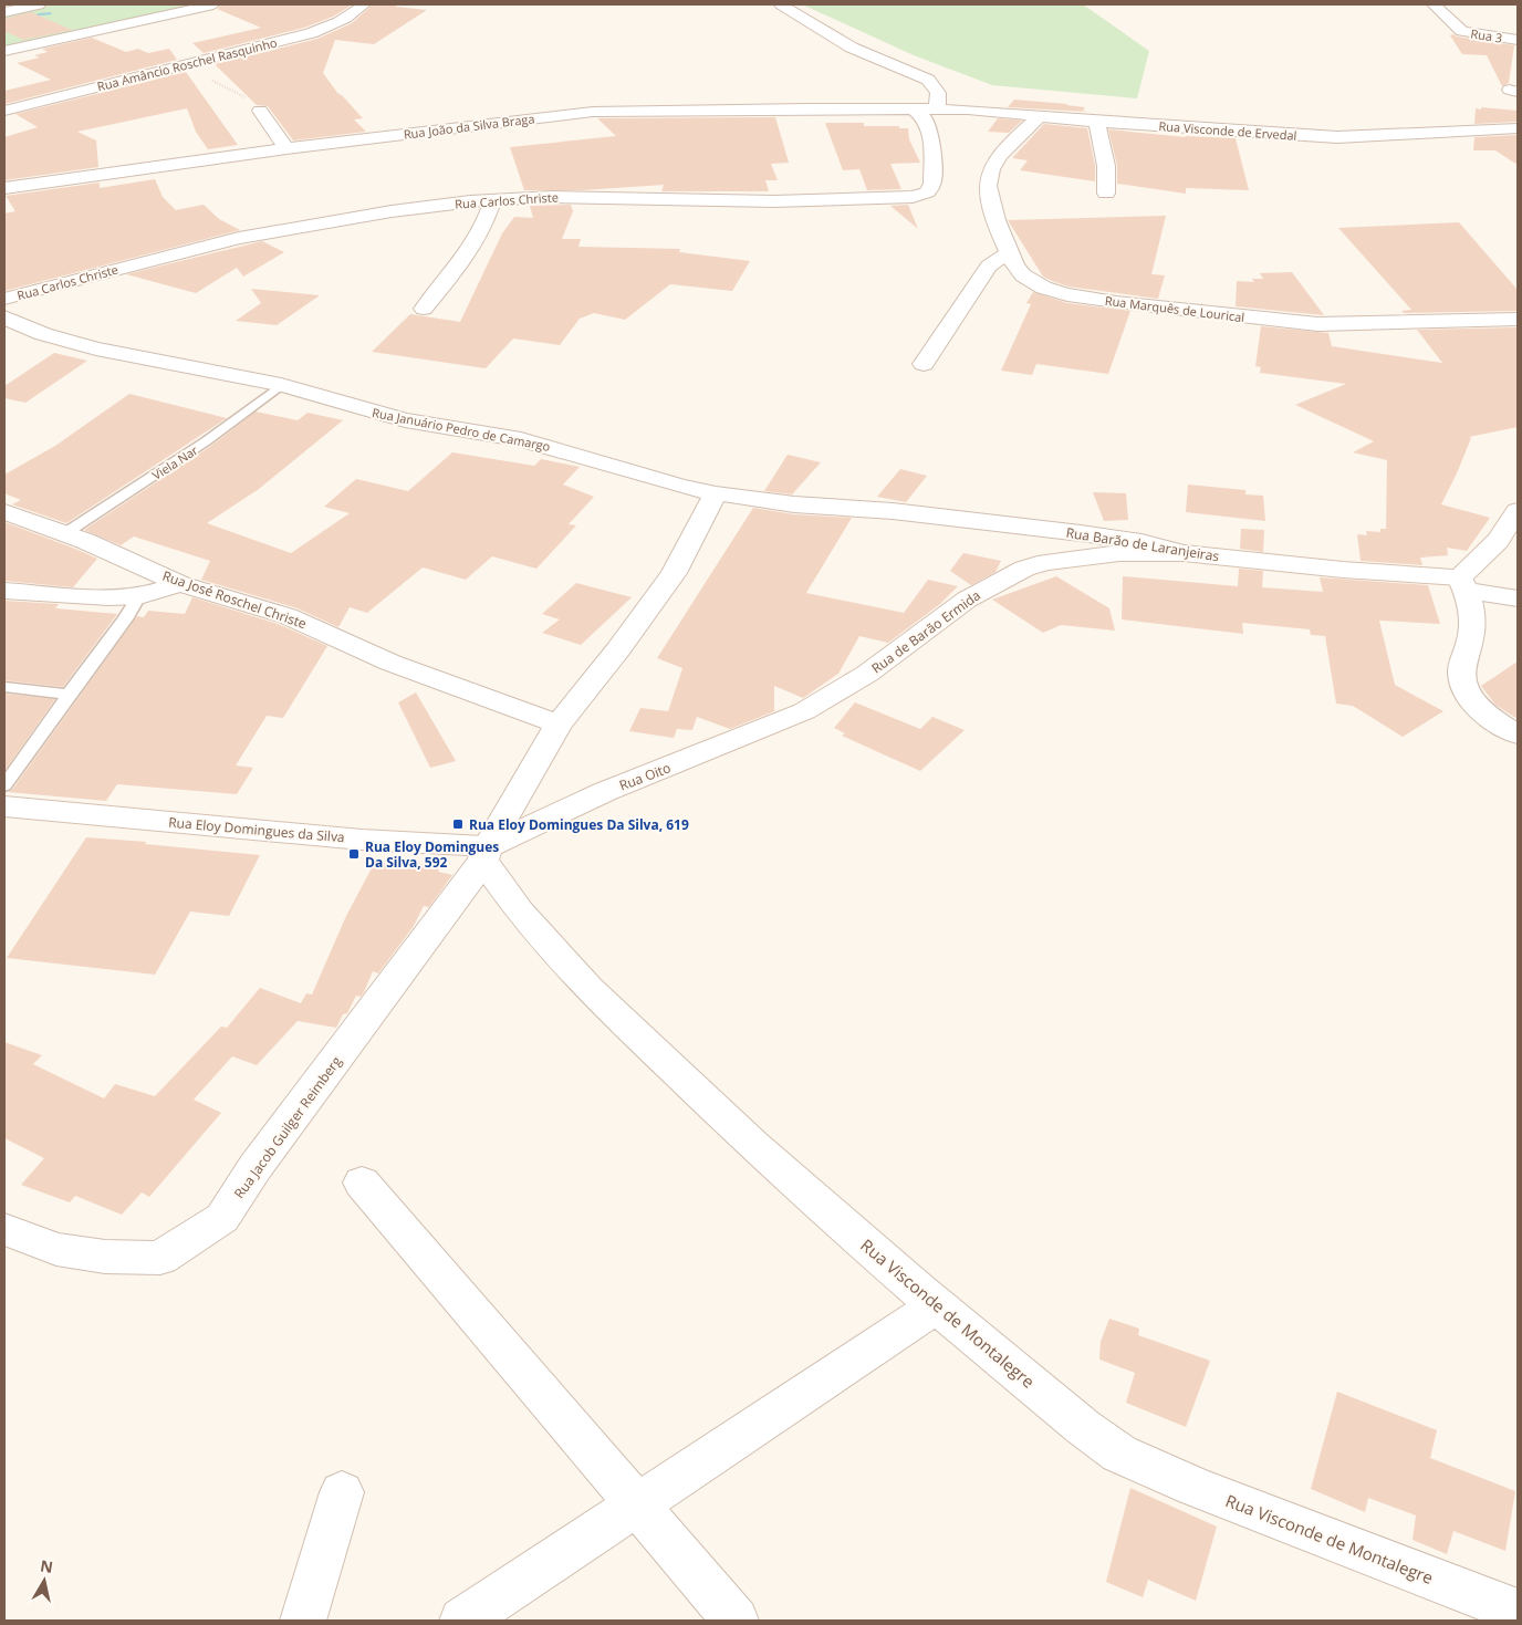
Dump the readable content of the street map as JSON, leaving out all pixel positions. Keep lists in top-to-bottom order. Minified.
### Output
{"streets":{"street":["Rua 3","Rua Amâncio Roschel Rasquinho","Rua João da Silva Braga","Rua Visconde de Ervedal","Rua Carlos Christe","Rua Marquês de Lourical","Rua Januário Pedro de Camargo","Rua Barão de Laranjeiras","Rua José Roschel Christe","Rua de Barão Ermida","Rua Oito","Rua Eloy Domingues da Silva","Rua Jacob Guilger Reimberg","Rua Visconde de Montalegre"],"lane":["Viela Nar"]},"crossings":[["Rua João da Silva Braga","Rua Visconde de Ervedal"],["Rua João da Silva Braga","Rua Carlos Christe"],["Rua Visconde de Ervedal","Rua Marquês de Lourical"],["Rua Januário Pedro de Camargo","Viela Nar"],["Rua Januário Pedro de Camargo","Rua Barão de Laranjeiras"],["Viela Nar","Rua José Roschel Christe"],["Rua Barão de Laranjeiras","Rua de Barão Ermida"],["Rua de Barão Ermida","Rua Oito"],["Rua Oito","Rua Eloy Domingues da Silva"],["Rua Oito","Rua Jacob Guilger Reimberg"],["Rua Oito","Rua Visconde de Montalegre"],["Rua Eloy Domingues da Silva","Rua Jacob Guilger Reimberg"],["Rua Eloy Domingues da Silva","Rua Visconde de Montalegre"],["Rua Jacob Guilger Reimberg","Rua Visconde de Montalegre"]],"places":{"transit":["Rua Eloy Domingues Da Silva, 619","Rua Eloy Domingues Da Silva, 592"]},"north":"top"}
